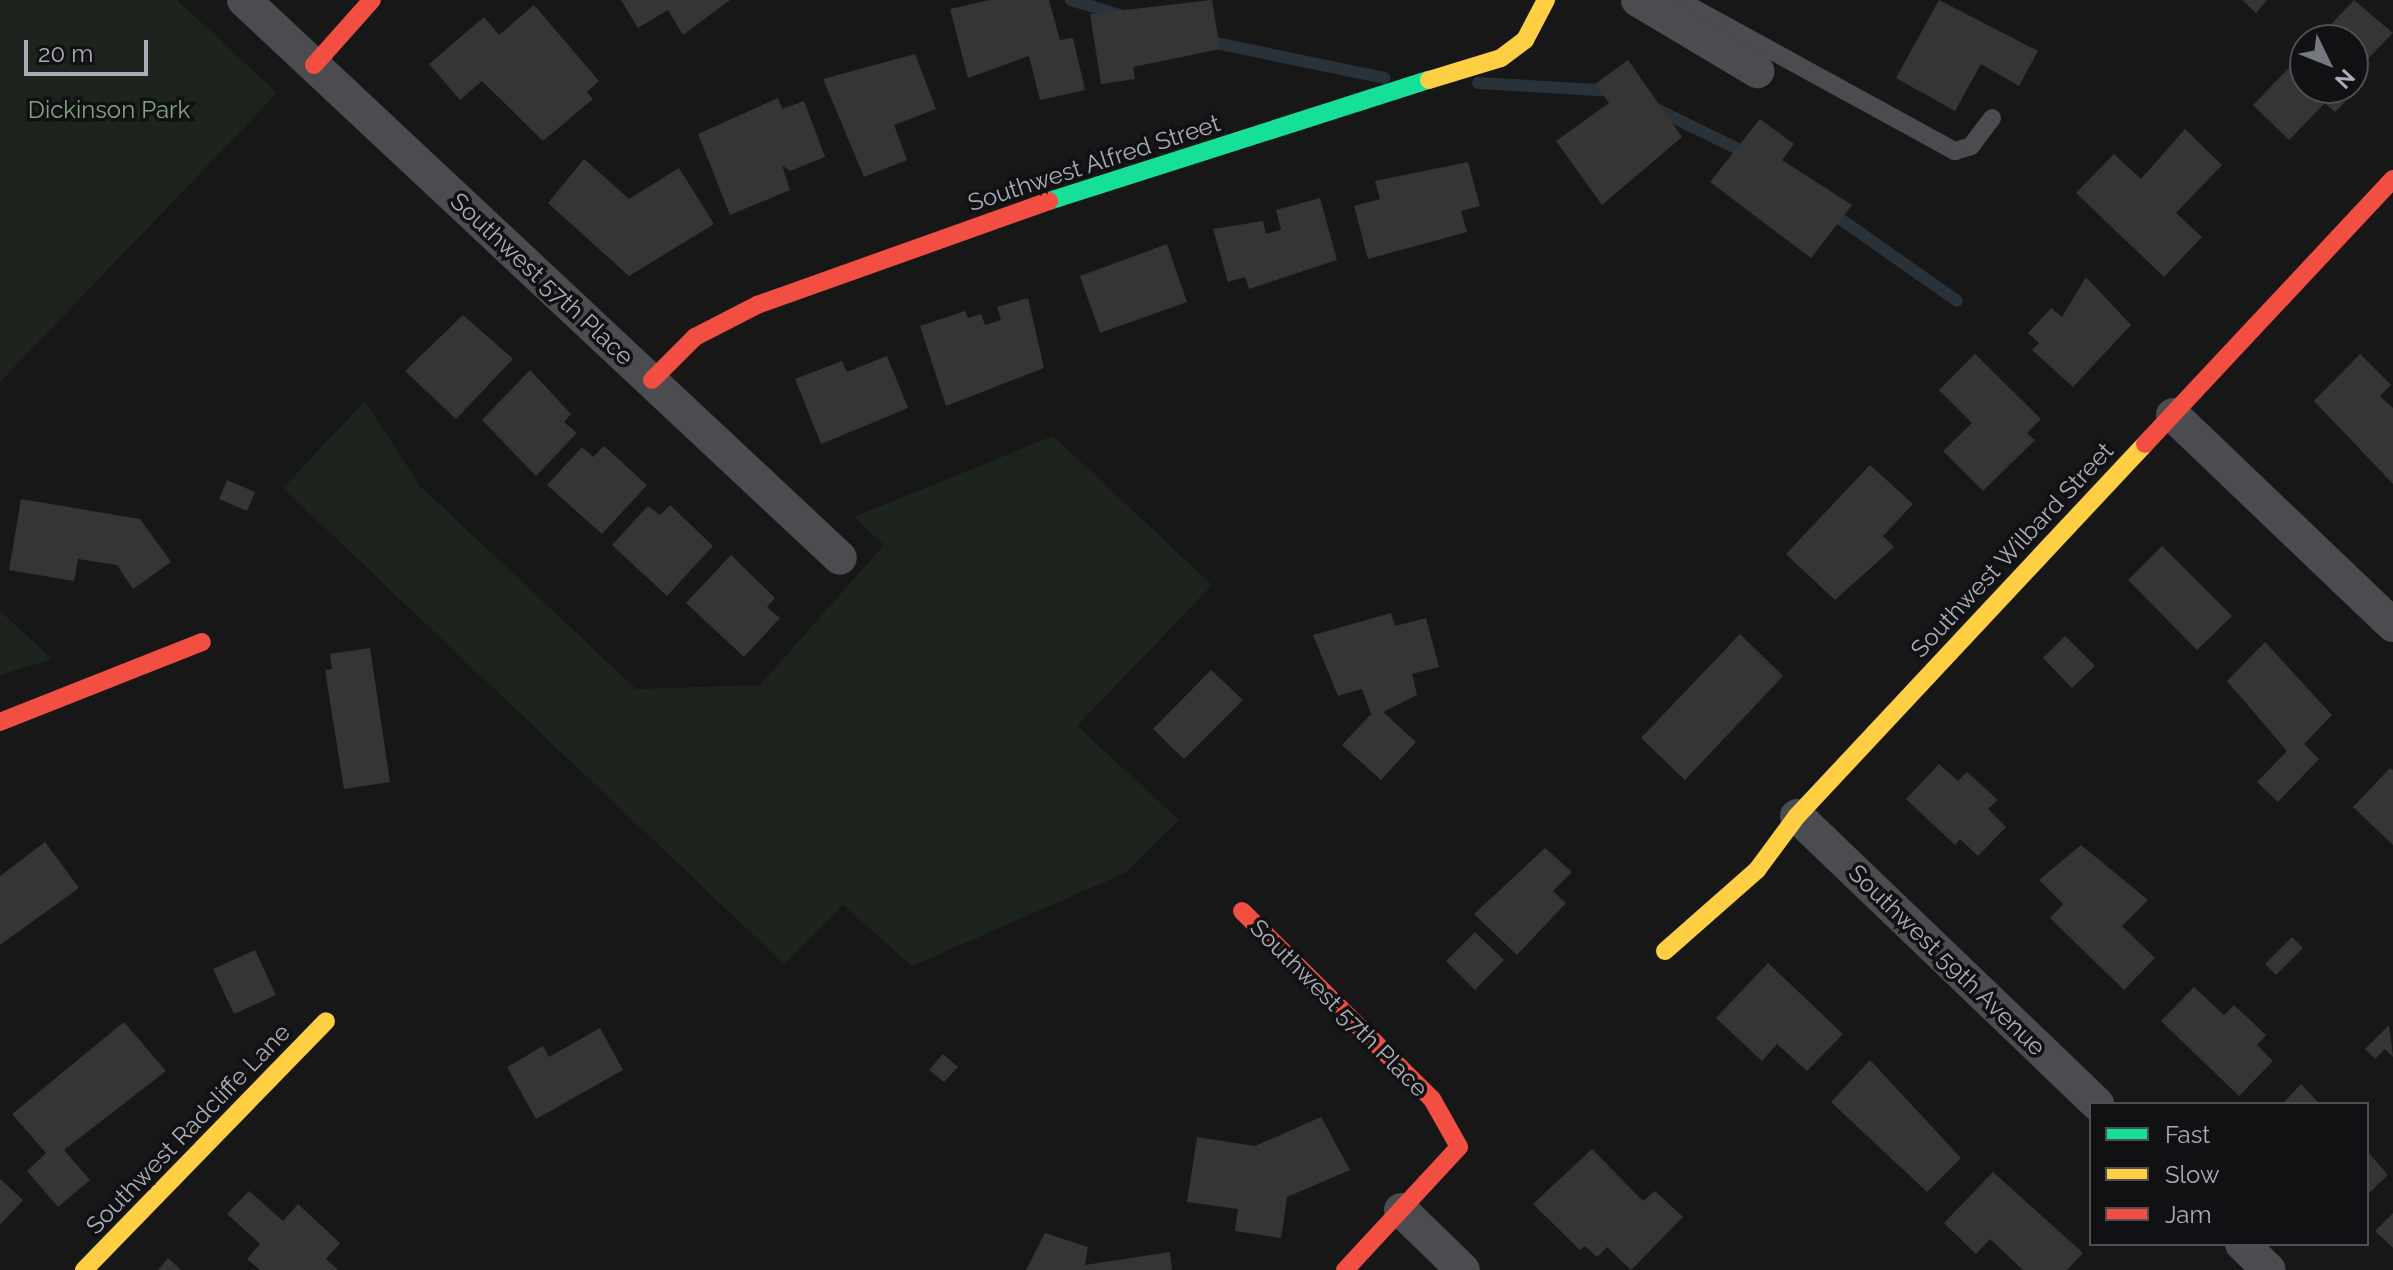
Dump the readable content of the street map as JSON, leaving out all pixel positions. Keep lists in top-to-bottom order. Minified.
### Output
{"streets":{"street":["Southwest Alfred Street","Southwest 57th Place","Southwest Wilbard Street","Southwest 59th Avenue","Southwest Radcliffe Lane"]},"crossings":[["Southwest Alfred Street","Southwest 57th Place"],["Southwest Wilbard Street","Southwest 59th Avenue"]],"parks":["Dickinson Park"],"legend":["Fast","Slow","Jam"],"scale_bar":"20 m","north":"bottom right"}
